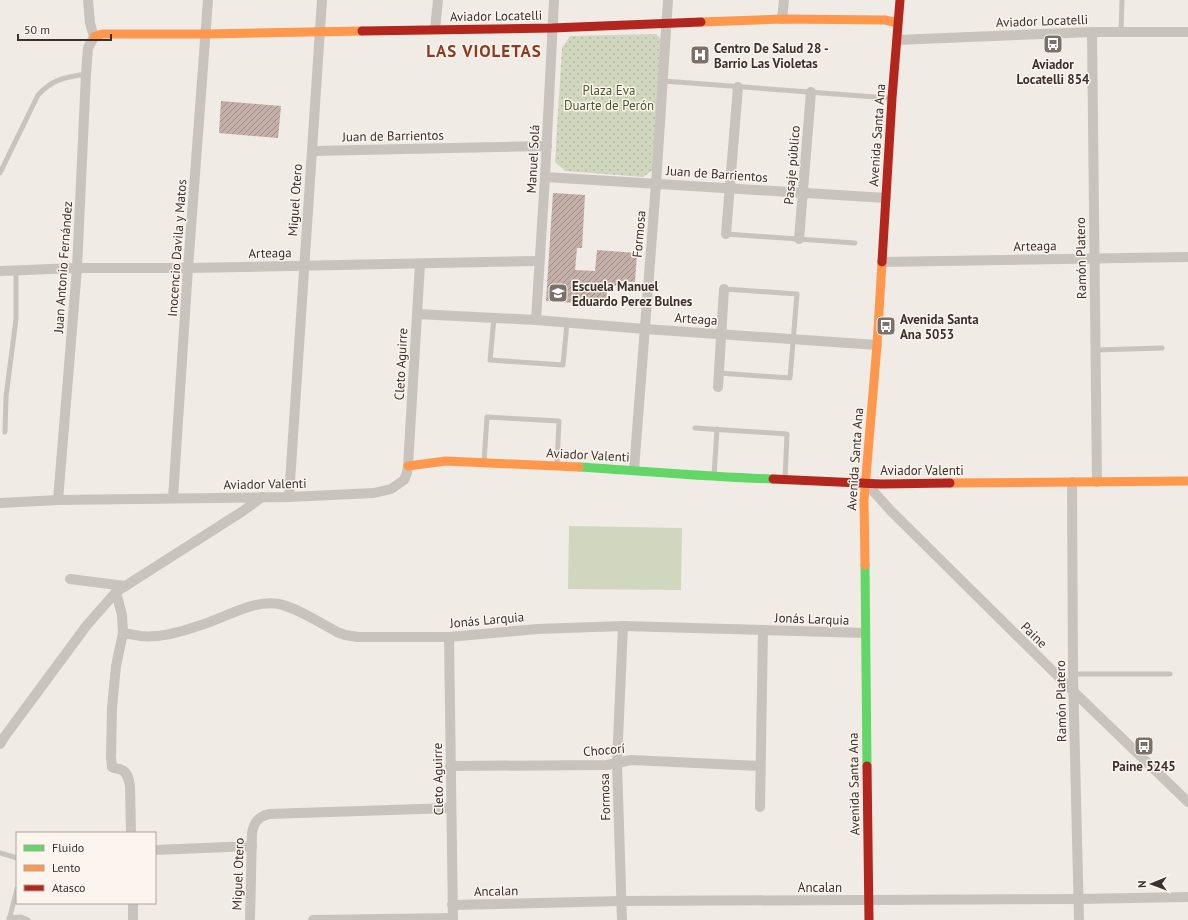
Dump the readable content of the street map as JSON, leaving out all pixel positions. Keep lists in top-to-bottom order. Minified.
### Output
{"streets":{"street":["Aviador Locatelli","Avenida Santa Ana","Juan de Barrientos","Manuel Solá","Pasaje público","Miguel Otero","Formosa","Arteaga","Inocencio Davila y Matos","Ramón Platero","Juan Antonio Fernández","Cleto Aguirre","Aviador Valenti","Jonás Larquia","Paine","Chocorí","Ancalan"]},"crossings":[["Aviador Locatelli","Avenida Santa Ana"],["Aviador Locatelli","Manuel Solá"],["Aviador Locatelli","Miguel Otero"],["Aviador Locatelli","Formosa"],["Aviador Locatelli","Inocencio Davila y Matos"],["Aviador Locatelli","Ramón Platero"],["Aviador Locatelli","Juan Antonio Fernández"],["Avenida Santa Ana","Juan de Barrientos"],["Avenida Santa Ana","Arteaga"],["Avenida Santa Ana","Aviador Valenti"],["Avenida Santa Ana","Jonás Larquia"],["Avenida Santa Ana","Paine"],["Avenida Santa Ana","Ancalan"],["Juan de Barrientos","Manuel Solá"],["Juan de Barrientos","Pasaje público"],["Juan de Barrientos","Miguel Otero"],["Juan de Barrientos","Formosa"],["Manuel Solá","Arteaga"],["Miguel Otero","Arteaga"],["Miguel Otero","Cleto Aguirre"],["Miguel Otero","Aviador Valenti"],["Formosa","Arteaga"],["Formosa","Aviador Valenti"],["Formosa","Jonás Larquia"],["Formosa","Chocorí"],["Formosa","Ancalan"],["Arteaga","Inocencio Davila y Matos"],["Arteaga","Ramón Platero"],["Arteaga","Juan Antonio Fernández"],["Arteaga","Cleto Aguirre"],["Inocencio Davila y Matos","Aviador Valenti"],["Ramón Platero","Aviador Valenti"],["Ramón Platero","Paine"],["Ramón Platero","Ancalan"],["Juan Antonio Fernández","Aviador Valenti"],["Cleto Aguirre","Aviador Valenti"],["Cleto Aguirre","Jonás Larquia"],["Cleto Aguirre","Chocorí"],["Cleto Aguirre","Ancalan"],["Aviador Valenti","Paine"]],"districts":["LAS VIOLETAS"],"parks":["Plaza Eva Duarte de Perón"],"places":{"bus stop":["Aviador Locatelli 854","Avenida Santa Ana 5053","Paine 5245"],"hospital":["Centro De Salud 28 - Barrio Las Violetas"],"school or university":["Escuela Manuel Eduardo Perez Bulnes"]},"legend":["Fluido","Lento","Atasco"],"scale_bar":"50 m","north":"left"}
